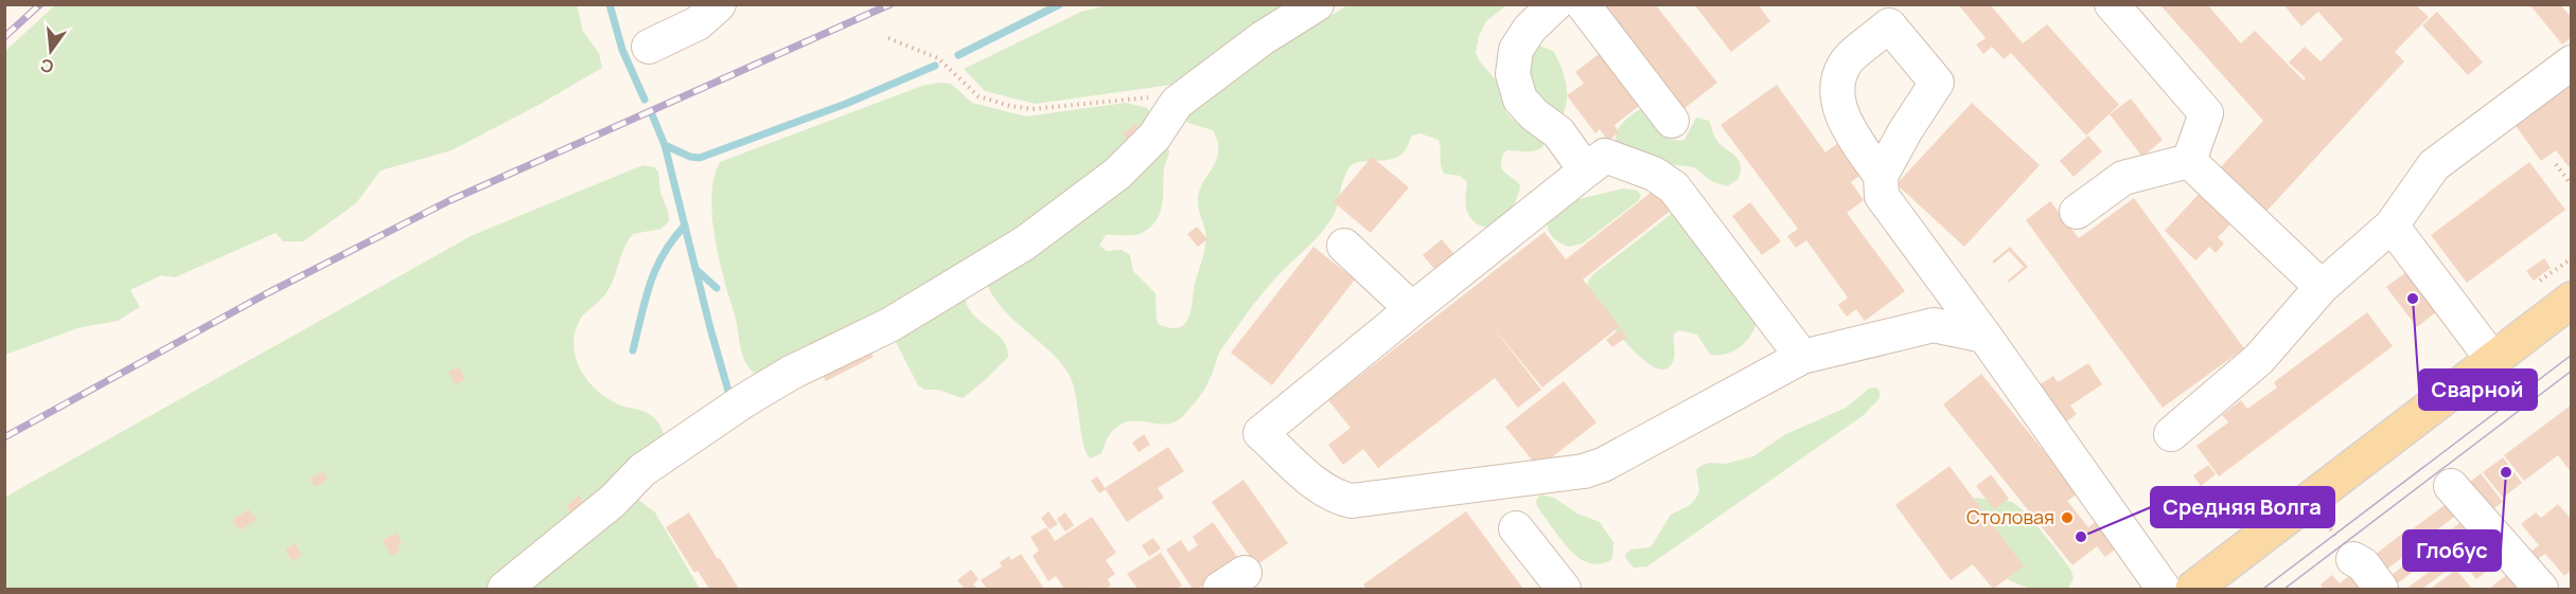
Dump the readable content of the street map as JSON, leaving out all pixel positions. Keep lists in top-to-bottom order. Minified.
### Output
{"places":["Сварной","Глобус","Столовая","Средняя Волга"],"north":"bottom"}
